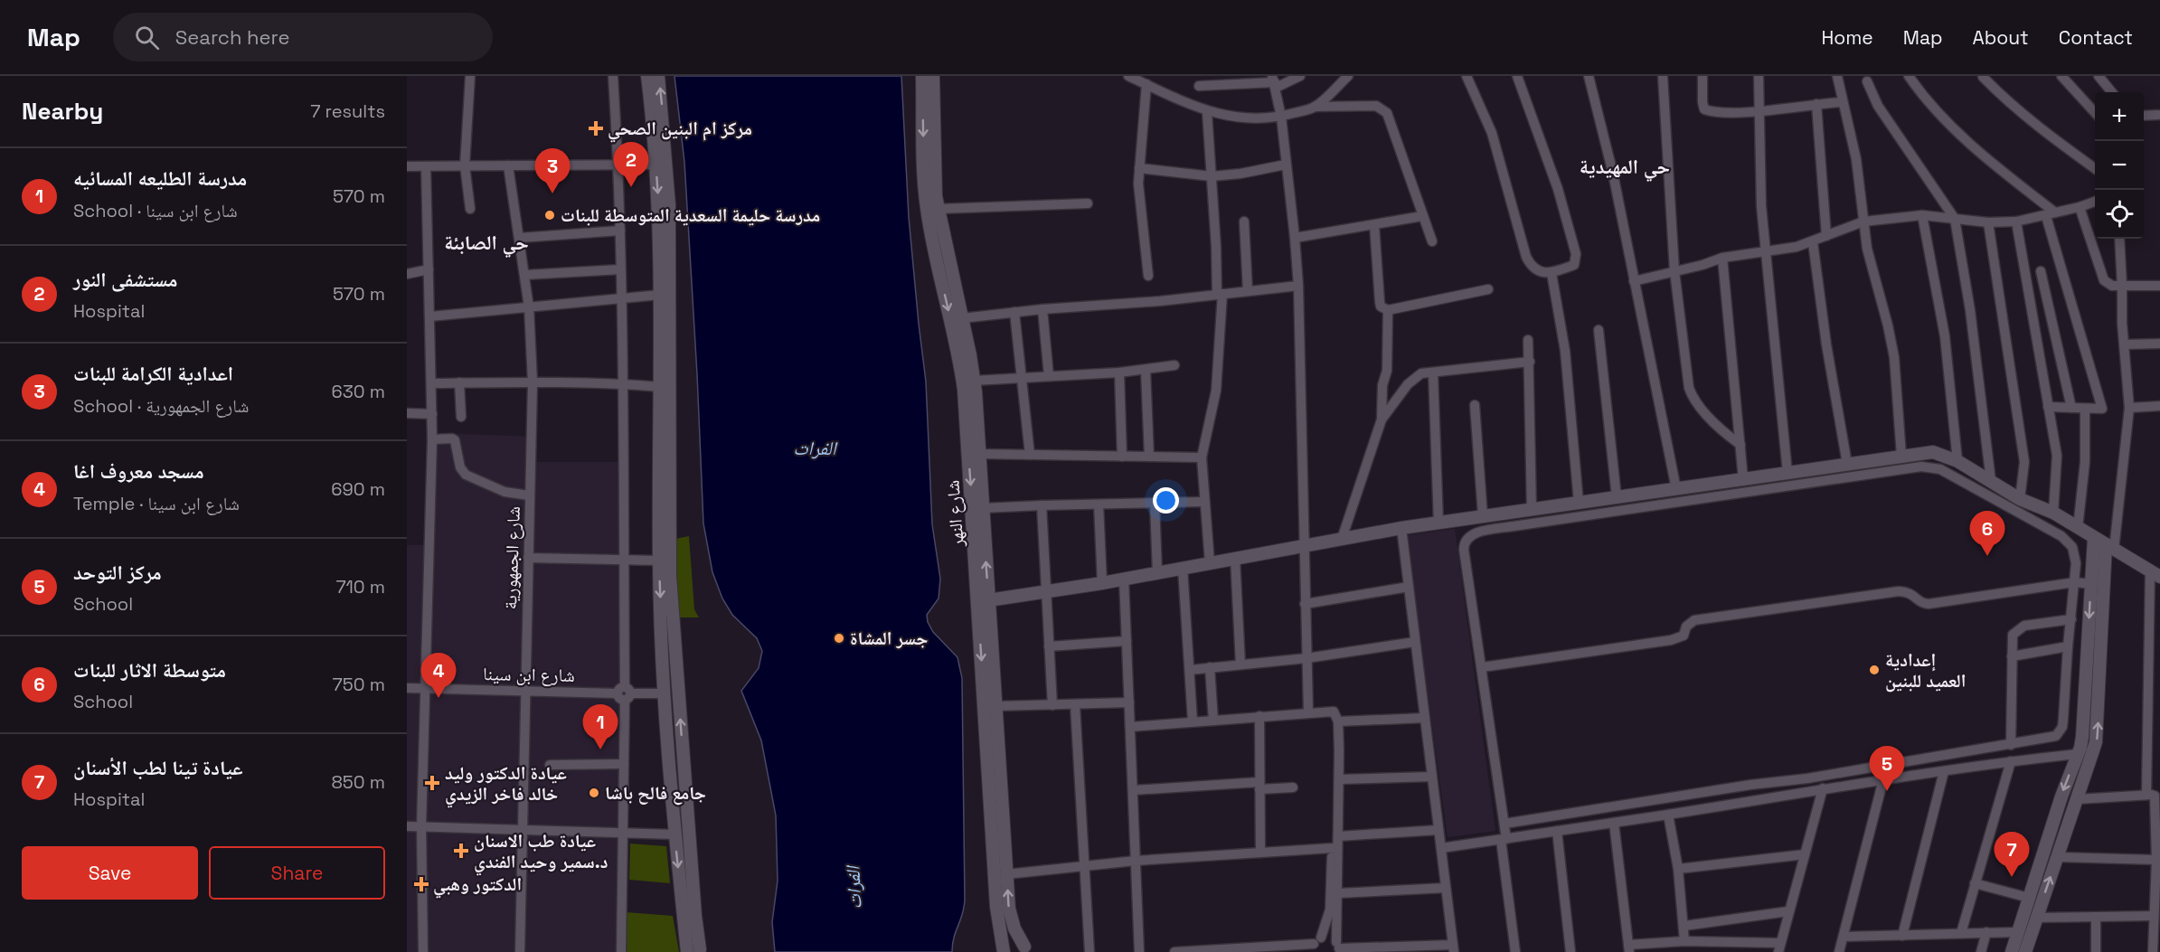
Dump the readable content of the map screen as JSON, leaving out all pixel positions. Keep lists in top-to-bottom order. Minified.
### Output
{"streets":{"main road":["شارع النهر"],"street":["شارع الجمهورية","شارع ابن سينا"]},"crossings":[["شارع الجمهورية","شارع ابن سينا"]],"districts":["حي المهيدية","حي الصابئة"],"water":["الفرات"],"places":{"health":["مركز ام البنين الصحي","عيادة الدكتور وليد خالد فاخر الزيدي","عيادة طب الاسنان د.سمير وحيد الفندي","الدكتور وهبي"],"other":["مدرسة حليمة السعدية المتوسطة للبنات","جسر المشاة","إعدادية العميد للبنين","جامع فالح باشا"]},"page":{"header":"Map","search":"Search here","nav":["Home","Map","About","Contact"],"heading":["Nearby","7 results"],"map_buttons":["+","−"],"pins":["2","3","6","4","1","5","7"],"list":[{"mark":"1","name":"مدرسة الطليعه المسائيه","note":"School · شارع ابن سينا","value":"570 m"},{"mark":"2","name":"مستشفى النور","note":"Hospital","value":"570 m"},{"mark":"3","name":"اعدادية الكرامة للبنات","note":"School · شارع الجمهورية","value":"630 m"},{"mark":"4","name":"مسجد معروف اغا","note":"Temple · شارع ابن سينا","value":"690 m"},{"mark":"5","name":"مركز التوحد","note":"School","value":"710 m"},{"mark":"6","name":"متوسطة الاثار للبنات","note":"School","value":"750 m"},{"mark":"7","name":"عيادة تينا لطب الأسنان","note":"Hospital","value":"850 m"}],"buttons":["Save","Share"]}}
